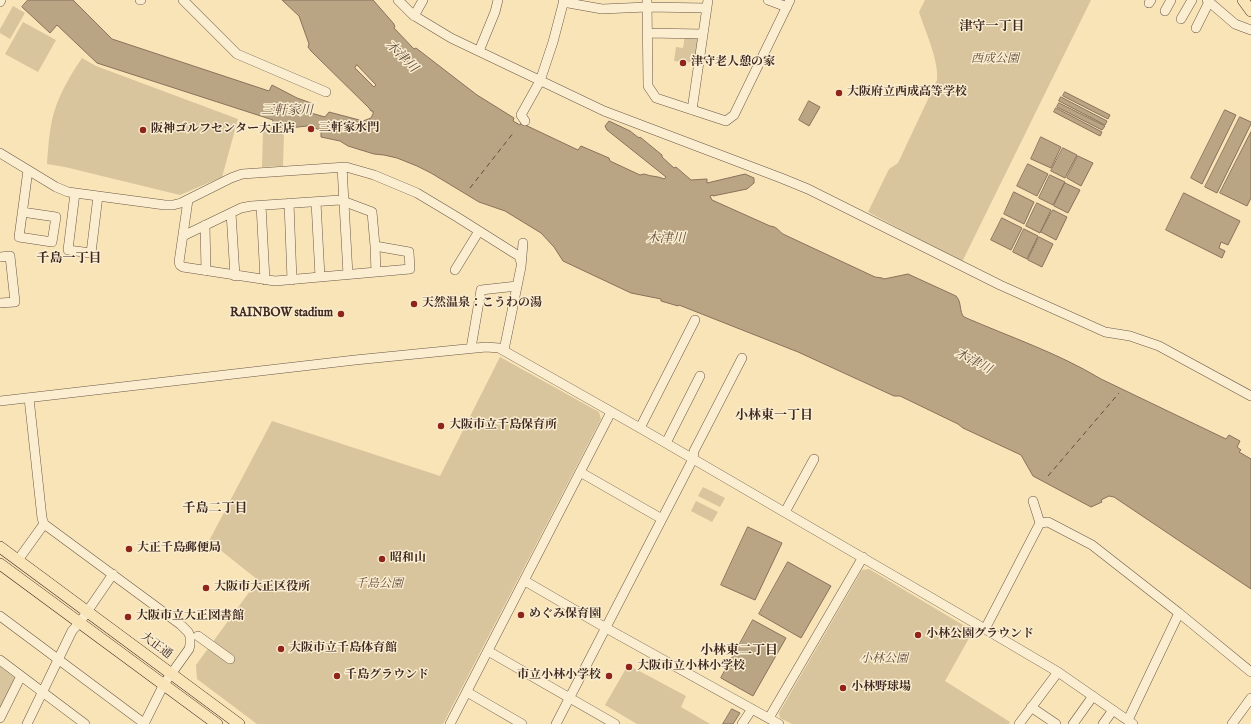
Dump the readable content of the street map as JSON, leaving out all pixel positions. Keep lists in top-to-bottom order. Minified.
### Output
{"streets":{"main road":["大正通"]},"districts":["津守一丁目","千島一丁目","小林東一丁目","千島二丁目","小林東二丁目"],"water":["木津川","三軒家川"],"parks":["西成公園","千島公園","小林公園"],"places":["津守老人憩の家","大阪府立西成高等学校","三軒家水門","阪神ゴルフセンター大正店","天然温泉：こうわの湯","RAINBOW stadium","大阪市立千島保育所","大正千島郵便局","昭和山","大阪市大正区役所","めぐみ保育園","大阪市立大正図書館","小林公園グラウンド","大阪市立千島体育館","大阪市立小林小学校","千島グラウンド","市立小林小学校","小林野球場"]}
